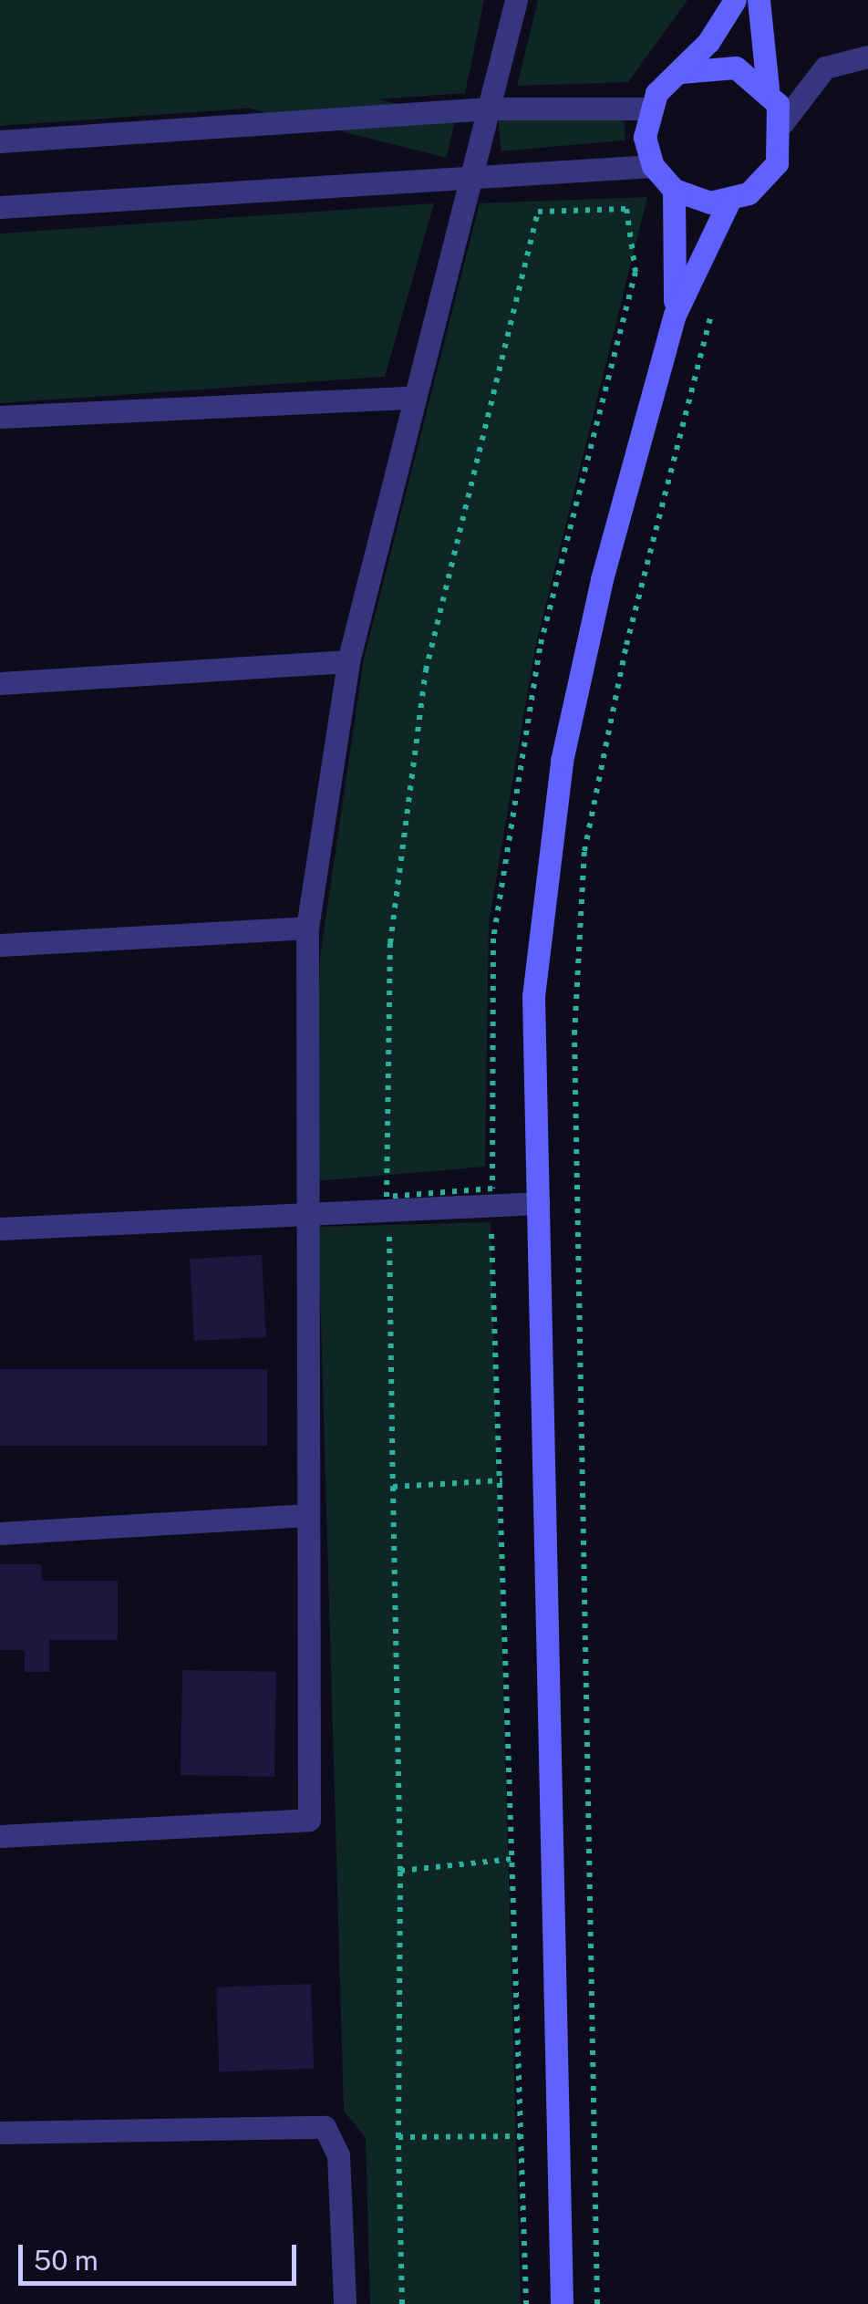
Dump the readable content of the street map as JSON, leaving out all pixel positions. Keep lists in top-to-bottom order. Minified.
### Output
{"scale_bar":"50 m"}
